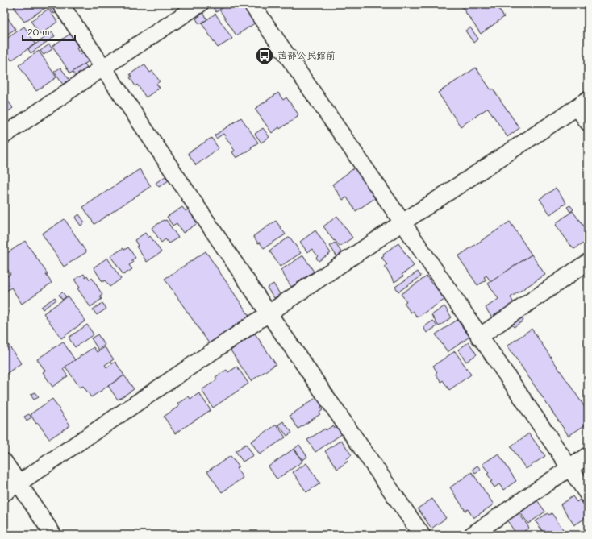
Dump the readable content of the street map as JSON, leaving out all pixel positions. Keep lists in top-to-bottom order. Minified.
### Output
{"places":{"bus stop":["茜部公民館前"]},"scale_bar":"20 m"}
